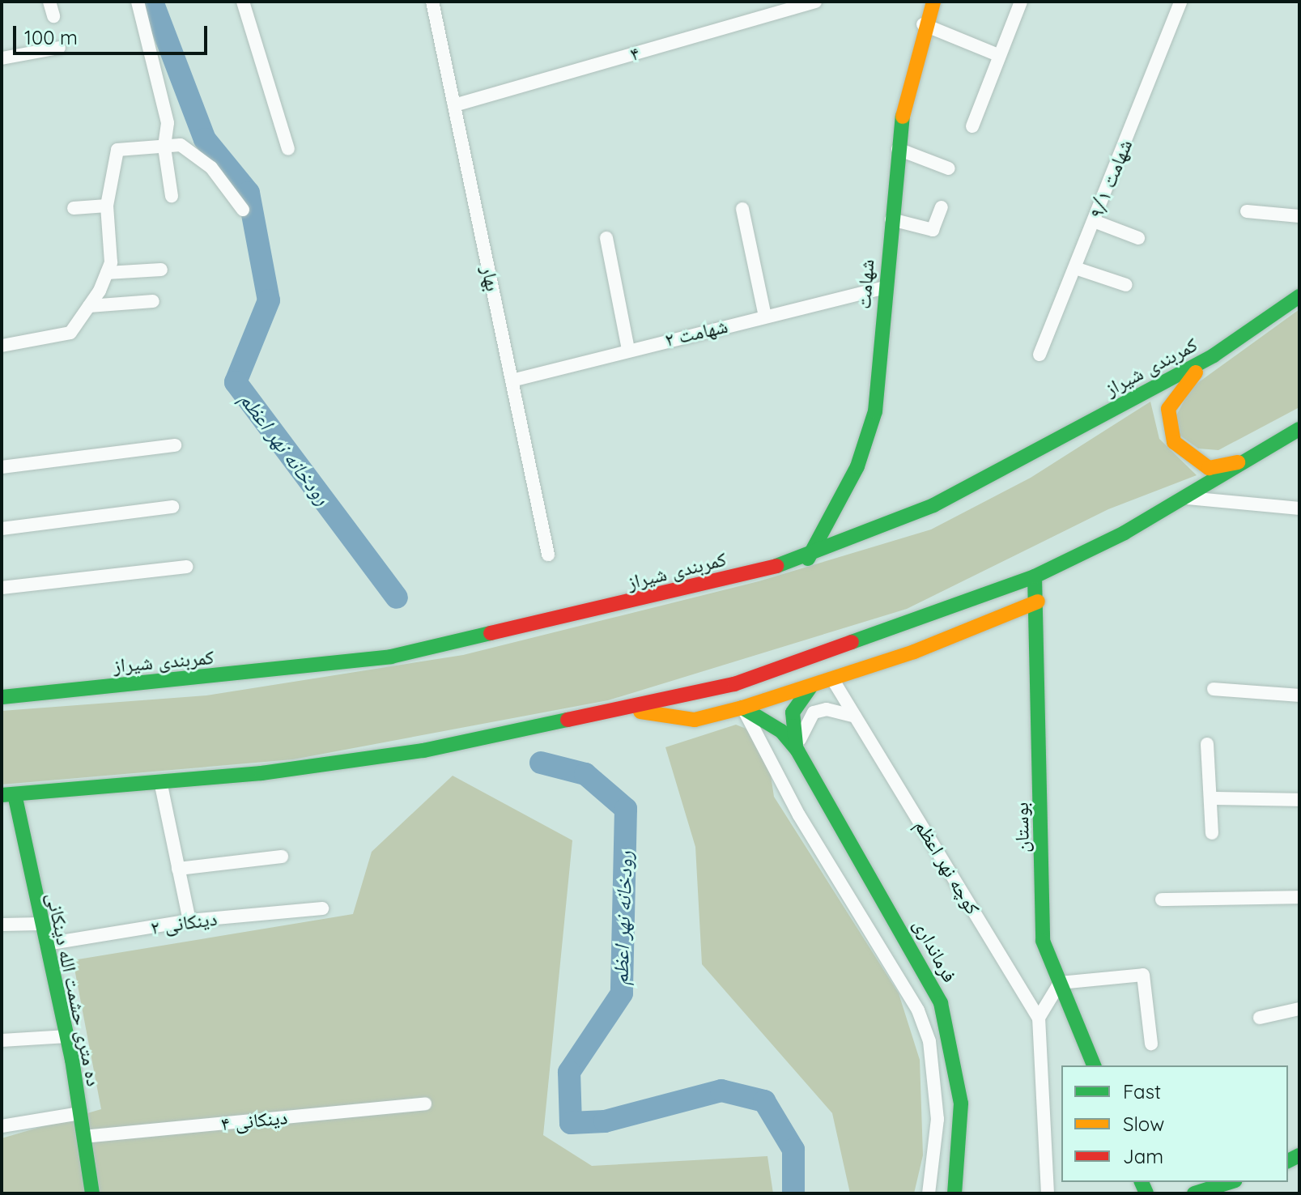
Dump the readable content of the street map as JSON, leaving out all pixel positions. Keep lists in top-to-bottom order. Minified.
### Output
{"streets":{"main road":["شهامت","کمربندی شیراز","بوستان","فرمانداری","ده متری حشمت الله دینکانی"],"street":["۴","۹/۱ شهامت","بهار","۲ شهامت","کوچه نهر اعظم","۲ دینکانی","۴ دینکانی"]},"crossings":[["۴","بهار"],["بهار","۲ شهامت"],["شهامت","۲ شهامت"],["شهامت","کمربندی شیراز"],["۲ دینکانی","ده متری حشمت الله دینکانی"],["ده متری حشمت الله دینکانی","۴ دینکانی"]],"water":["رودخانه نهر اعظم"],"legend":["Fast","Slow","Jam"],"scale_bar":"100 m"}
